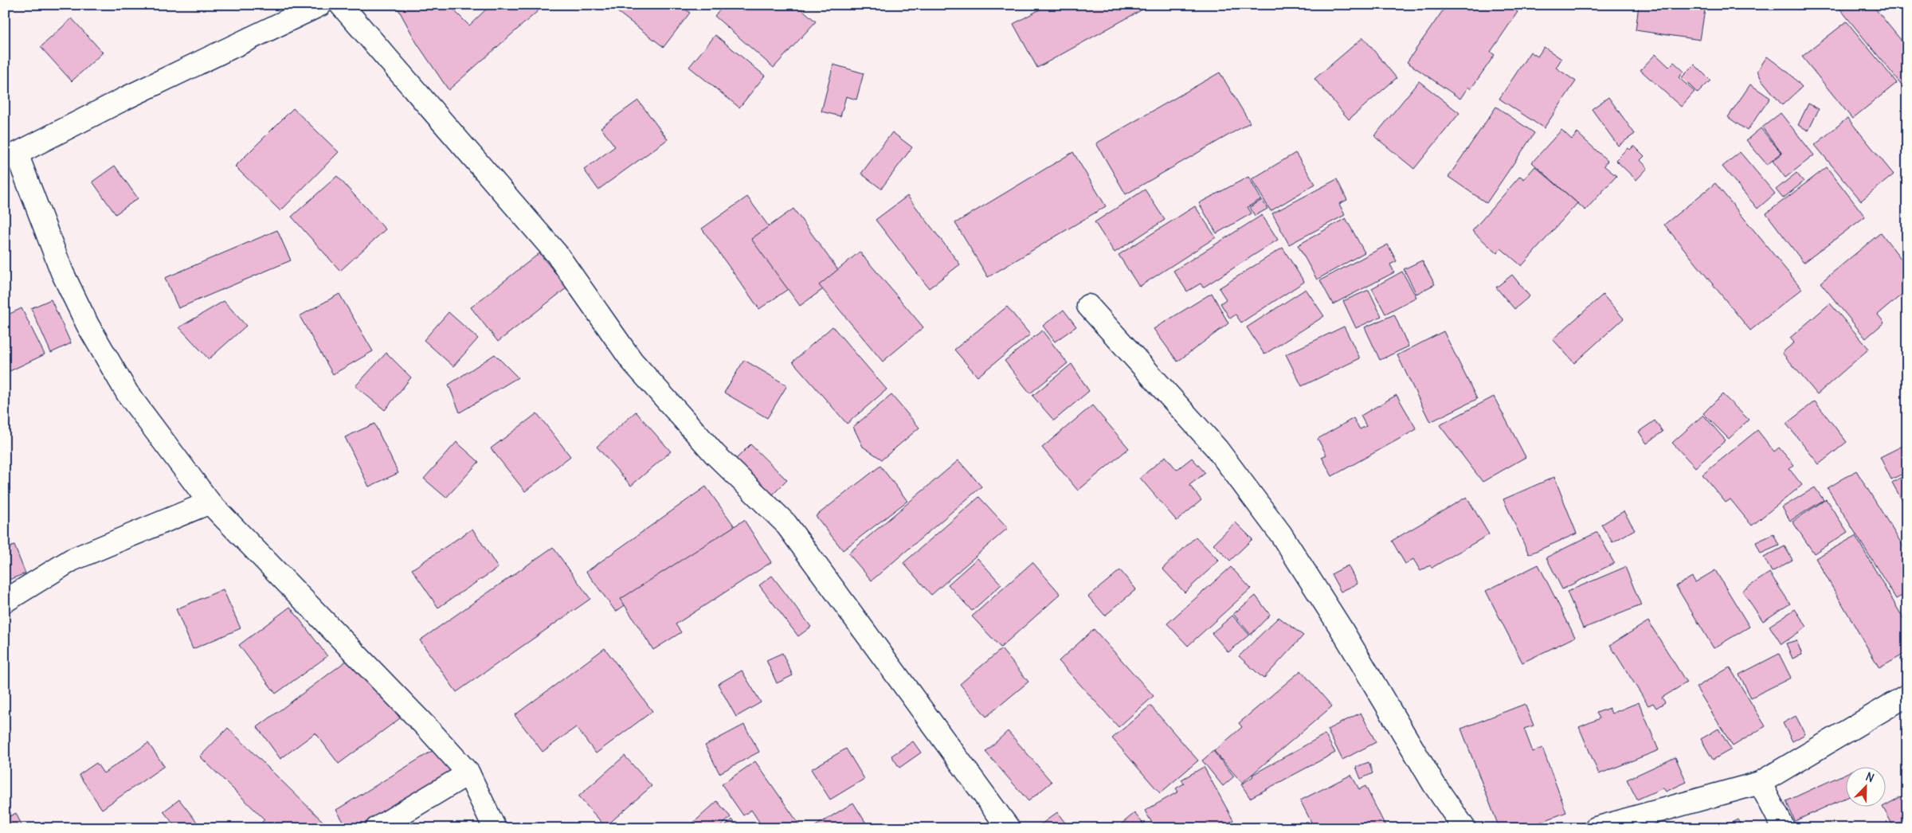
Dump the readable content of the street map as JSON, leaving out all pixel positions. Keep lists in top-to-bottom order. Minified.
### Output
{"north":"top right"}
